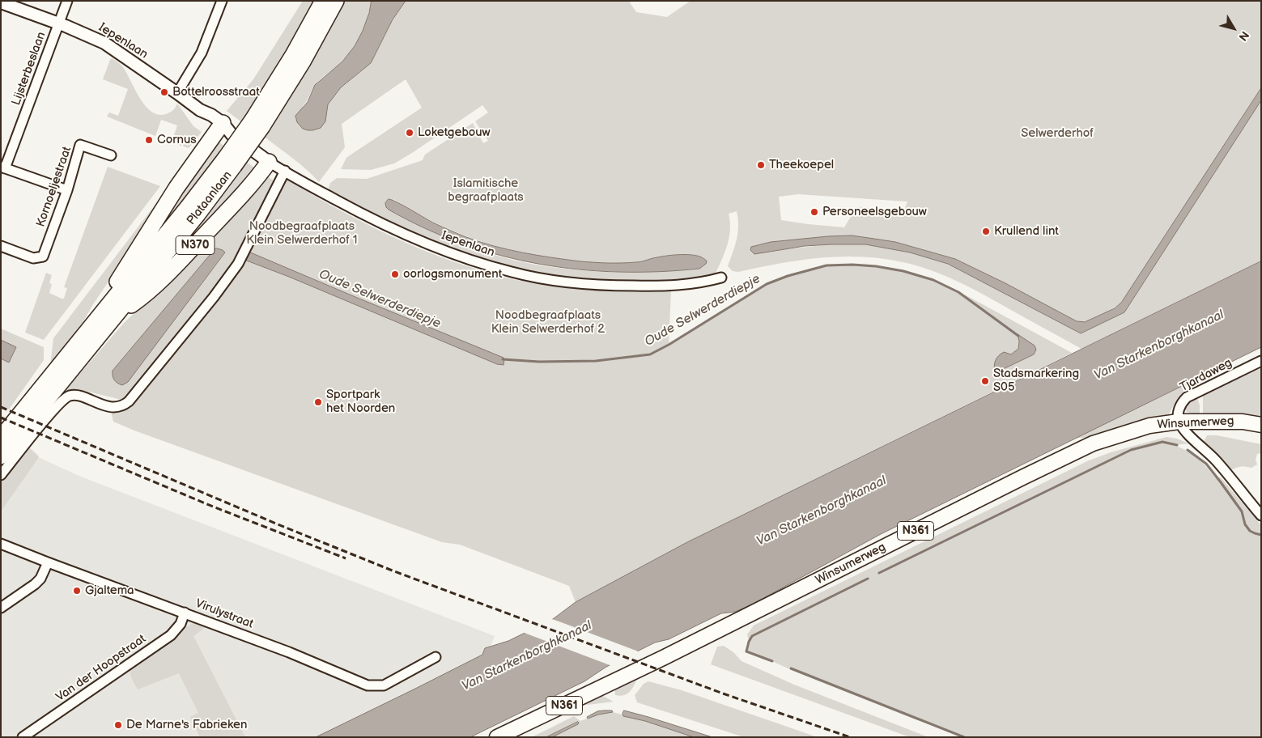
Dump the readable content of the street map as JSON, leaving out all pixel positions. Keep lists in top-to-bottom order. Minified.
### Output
{"streets":{"highway":["Plataanlaan","N370"],"main road":["Winsumerweg","N361"],"street":["Iepenlaan","Lijsterbeslaan","Kornoeljestraat","Tjardaweg","Virulystraat","Van der Hoopstraat"]},"crossings":[["Iepenlaan","Lijsterbeslaan"],["Iepenlaan","N370"],["Plataanlaan","N370"],["Tjardaweg","Winsumerweg"],["Virulystraat","Van der Hoopstraat"]],"water":["Oude Selwerderdiepje","Van Starkenborghkanaal"],"parks":["Selwerderhof","Islamitische begraafplaats","Noodbegraafplaats Klein Selwerderhof 1","Noodbegraafplaats Klein Selwerderhof 2"],"places":["Bottelroosstraat","Loketgebouw","Cornus","Theekoepel","Personeelsgebouw","Krullend lint","oorlogsmonument","Stadsmarkering S05","Sportpark het Noorden","Gjaltema","De Marne's Fabrieken"],"north":"bottom right"}
